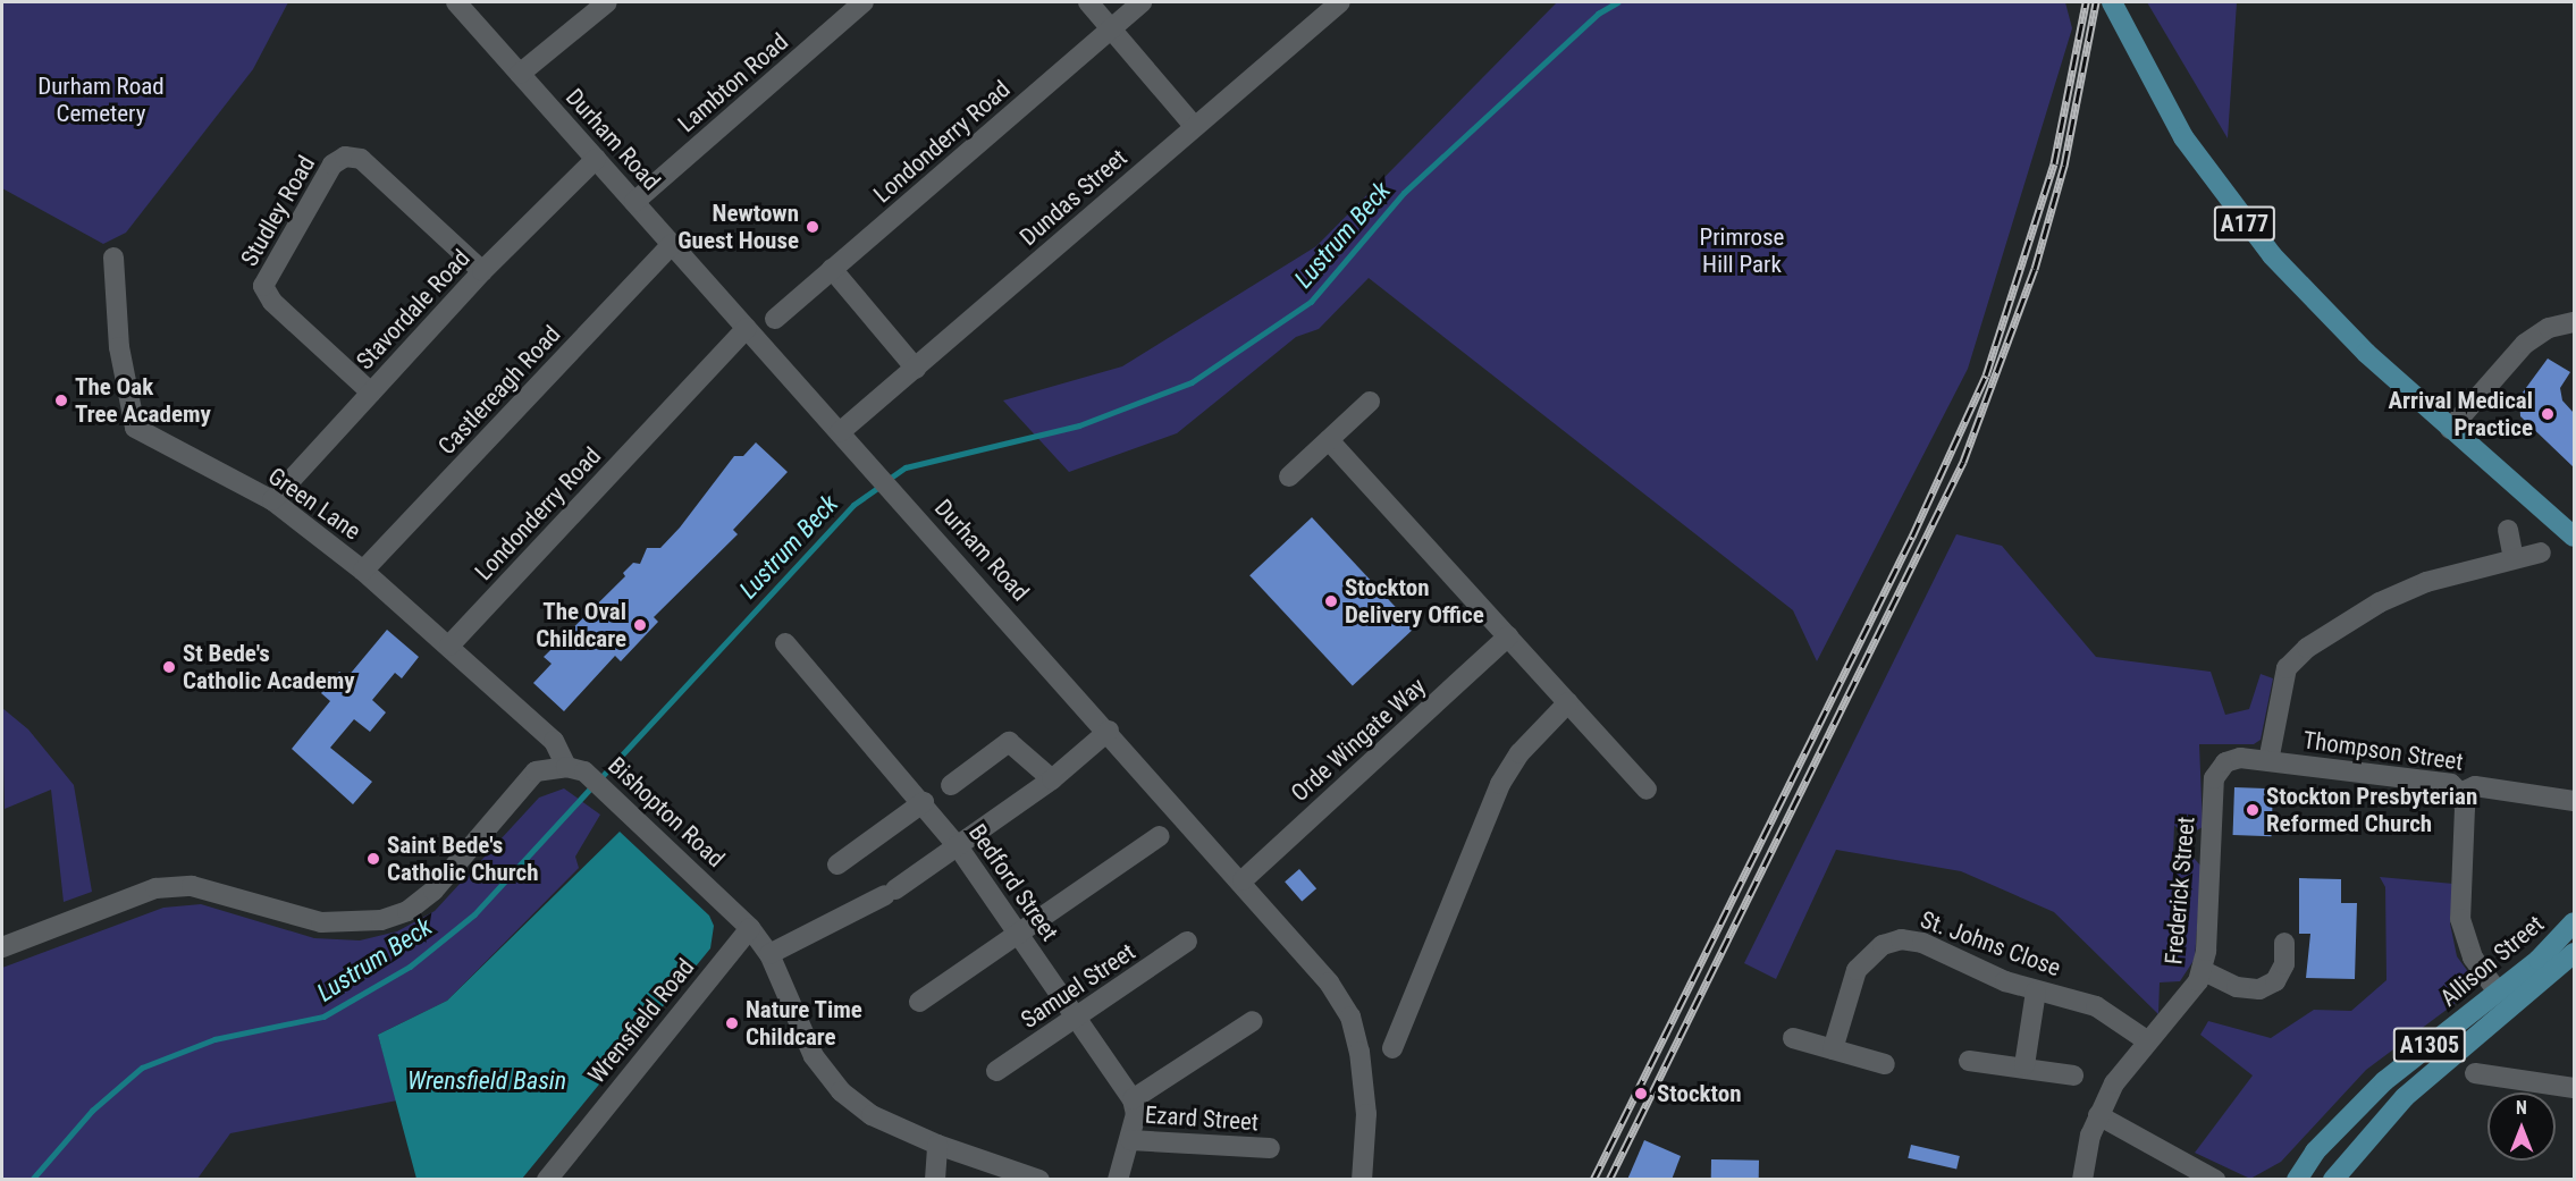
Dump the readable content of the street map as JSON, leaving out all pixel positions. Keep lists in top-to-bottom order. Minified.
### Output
{"streets":{"main road":["A177","Allison Street","A1305"],"street":["Lambton Road","Durham Road","Londonderry Road","Dundas Street","Studley Road","Stavordale Road","Castlereagh Road","Green Lane","Orde Wingate Way","Thompson Street","Bishopton Road","Bedford Street","Frederick Street","St. Johns Close","Samuel Street","Wrensfield Road","Ezard Street"]},"crossings":[["Lambton Road","Durham Road"],["Durham Road","Londonderry Road"],["Durham Road","Dundas Street"],["Durham Road","Stavordale Road"],["Durham Road","Castlereagh Road"],["Durham Road","Orde Wingate Way"],["Londonderry Road","Green Lane"],["Studley Road","Stavordale Road"],["Stavordale Road","Green Lane"],["Castlereagh Road","Green Lane"],["Green Lane","Bishopton Road"],["Thompson Street","Frederick Street"],["Bishopton Road","Wrensfield Road"],["Bedford Street","Samuel Street"],["Frederick Street","St. Johns Close"]],"water":["Lustrum Beck","Wrensfield Basin"],"parks":["Durham Road Cemetery","Primrose Hill Park"],"places":["Newtown Guest House","The Oak Tree Academy","Arrival Medical Practice","Stockton Delivery Office","The Oval Childcare","St Bede's Catholic Academy","Stockton Presbyterian Reformed Church","Saint Bede's Catholic Church","Nature Time Childcare","Stockton"],"north":"top"}
